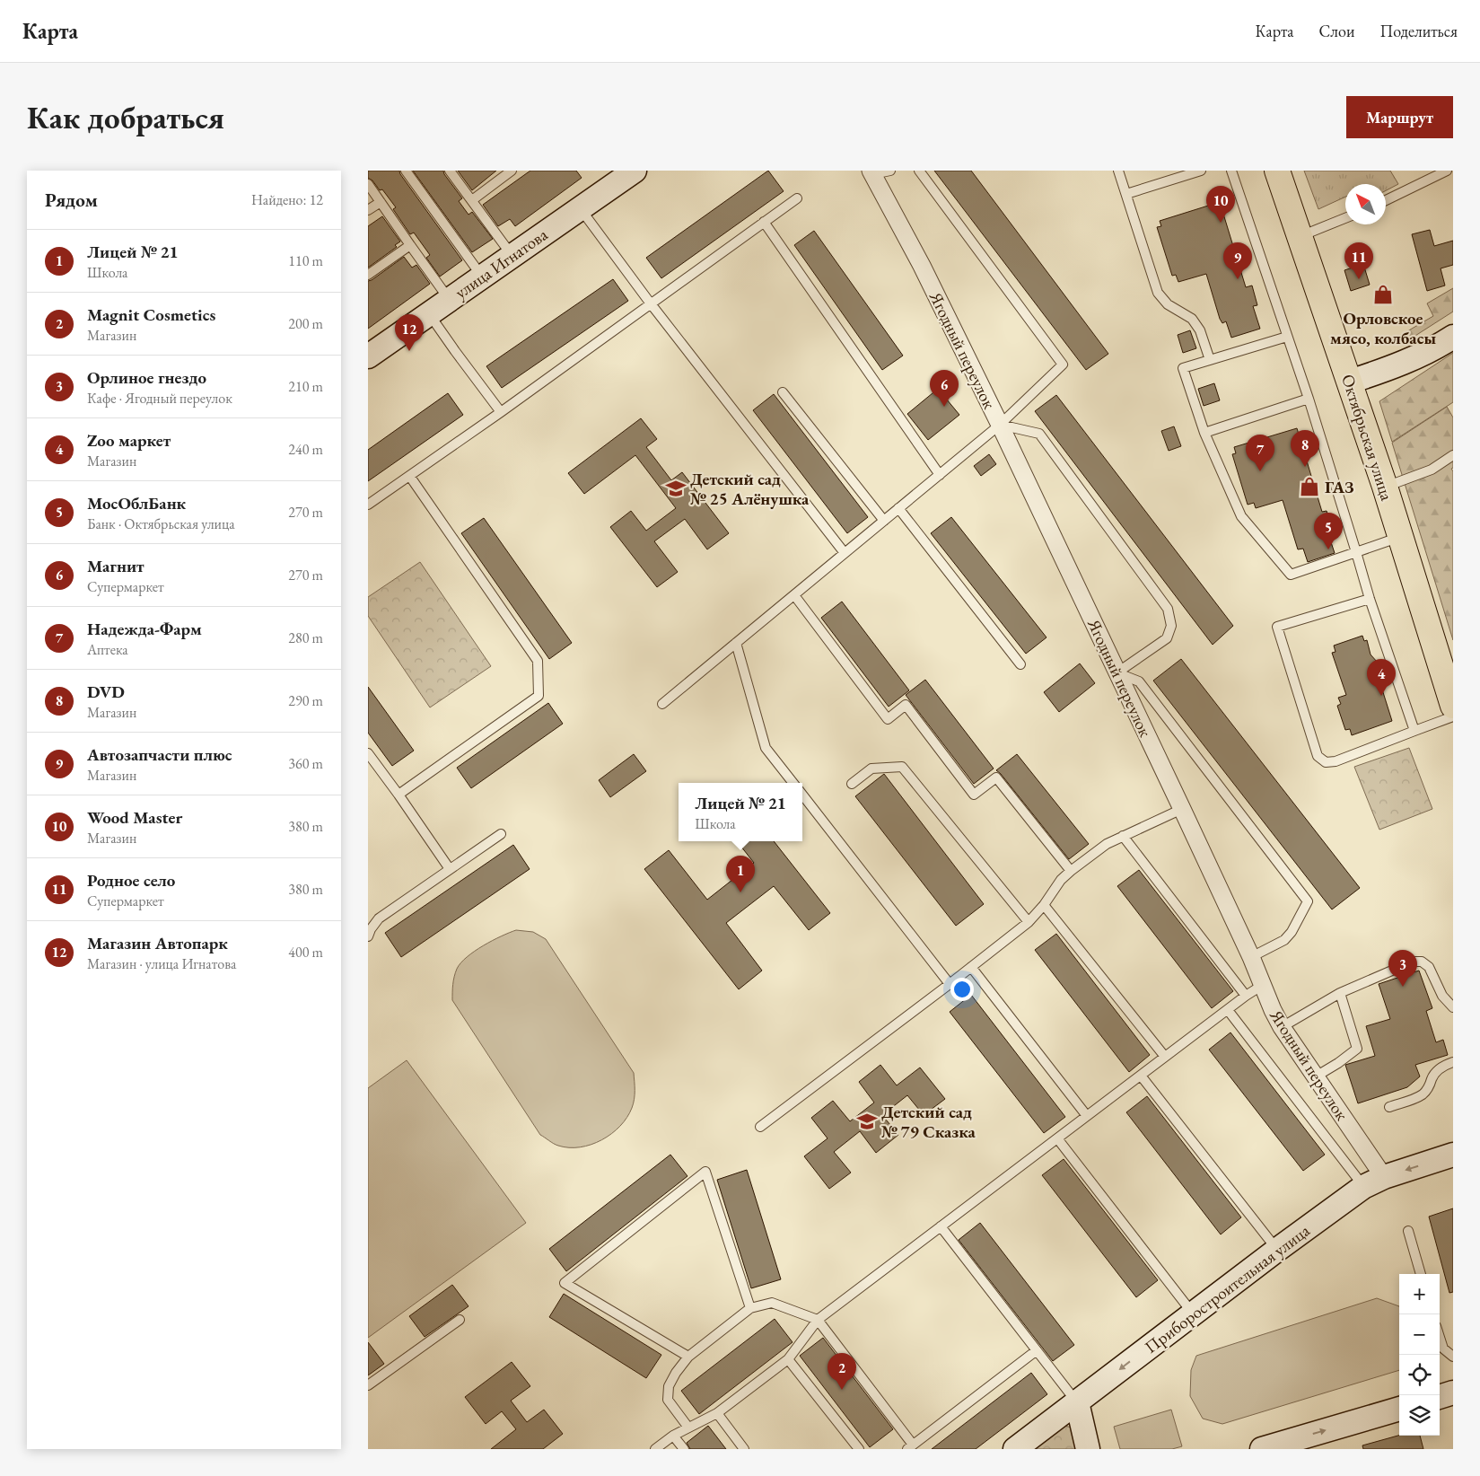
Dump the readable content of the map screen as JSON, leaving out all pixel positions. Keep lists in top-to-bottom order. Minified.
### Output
{"streets":{"main road":["улица Игнатова","Октябрьская улица","Приборостроительная улица"],"street":["Ягодный переулок"]},"crossings":[["Ягодный переулок","Приборостроительная улица"]],"one_way":["Приборостроительная улица"],"places":{"shop":["Орловское мясо, колбасы","ГАЗ"],"school or university":["Детский сад № 25 Алёнушка","Детский сад № 79 Сказка"]},"north":"top left","page":{"header":"Карта","nav":["Карта","Слои","Поделиться"],"buttons":"Маршрут","title":"Как добраться","heading":["Рядом","Найдено: 12"],"pins":["10","9","11","12","6","8","7","5","4","1","3","2"],"list":[{"mark":"1","name":"Лицей № 21","note":"Школа","value":"110 m"},{"mark":"2","name":"Magnit Cosmetics","note":"Магазин","value":"200 m"},{"mark":"3","name":"Орлиное гнездо","note":"Кафе · Ягодный переулок","value":"210 m"},{"mark":"4","name":"Zoo маркет","note":"Магазин","value":"240 m"},{"mark":"5","name":"МосОблБанк","note":"Банк · Октябрьская улица","value":"270 m"},{"mark":"6","name":"Магнит","note":"Супермаркет","value":"270 m"},{"mark":"7","name":"Надежда-Фарм","note":"Аптека","value":"280 m"},{"mark":"8","name":"DVD","note":"Магазин","value":"290 m"},{"mark":"9","name":"Автозапчасти плюс","note":"Магазин","value":"360 m"},{"mark":"10","name":"Wood Master","note":"Магазин","value":"380 m"},{"mark":"11","name":"Родное село","note":"Супермаркет","value":"380 m"},{"mark":"12","name":"Магазин Автопарк","note":"Магазин · улица Игнатова","value":"400 m"}],"popup":["Лицей № 21","Школа"],"map_buttons":["+","−"]}}
